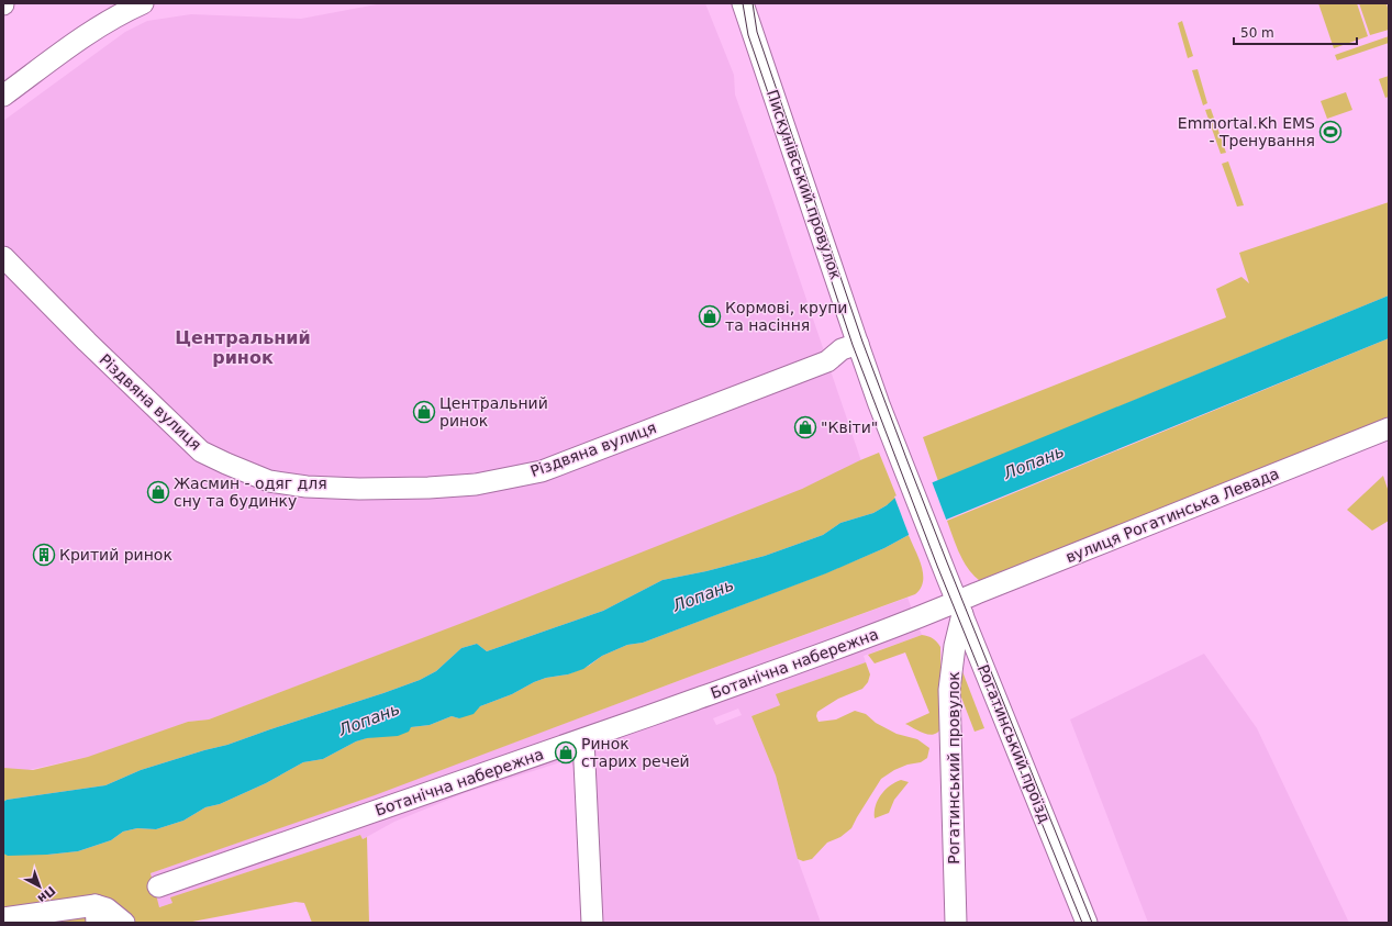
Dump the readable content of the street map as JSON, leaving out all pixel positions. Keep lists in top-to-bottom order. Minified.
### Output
{"streets":{"street":["Пискунівський провулок","Різдвяна вулиця","вулиця Рогатинська Левада","Ботанічна набережна","Рогатинський проїзд","Рогатинський провулок"]},"crossings":[["Пискунівський провулок","Різдвяна вулиця"],["Пискунівський провулок","Рогатинський проїзд"],["вулиця Рогатинська Левада","Ботанічна набережна"],["вулиця Рогатинська Левада","Рогатинський проїзд"],["вулиця Рогатинська Левада","Рогатинський провулок"],["Ботанічна набережна","Рогатинський проїзд"],["Ботанічна набережна","Рогатинський провулок"],["Рогатинський проїзд","Рогатинський провулок"]],"districts":["Центральний ринок"],"water":["Лопань"],"places":{"sports":["Emmortal.Kh EMS - Тренування"],"shop":["Кормові, крупи та насіння","Центральний ринок","\"Квіти\"","Жасмин - одяг для сну та будинку","Ринок старих речей"],"building":["Критий ринок"]},"scale_bar":"50 m","north":"bottom right"}
